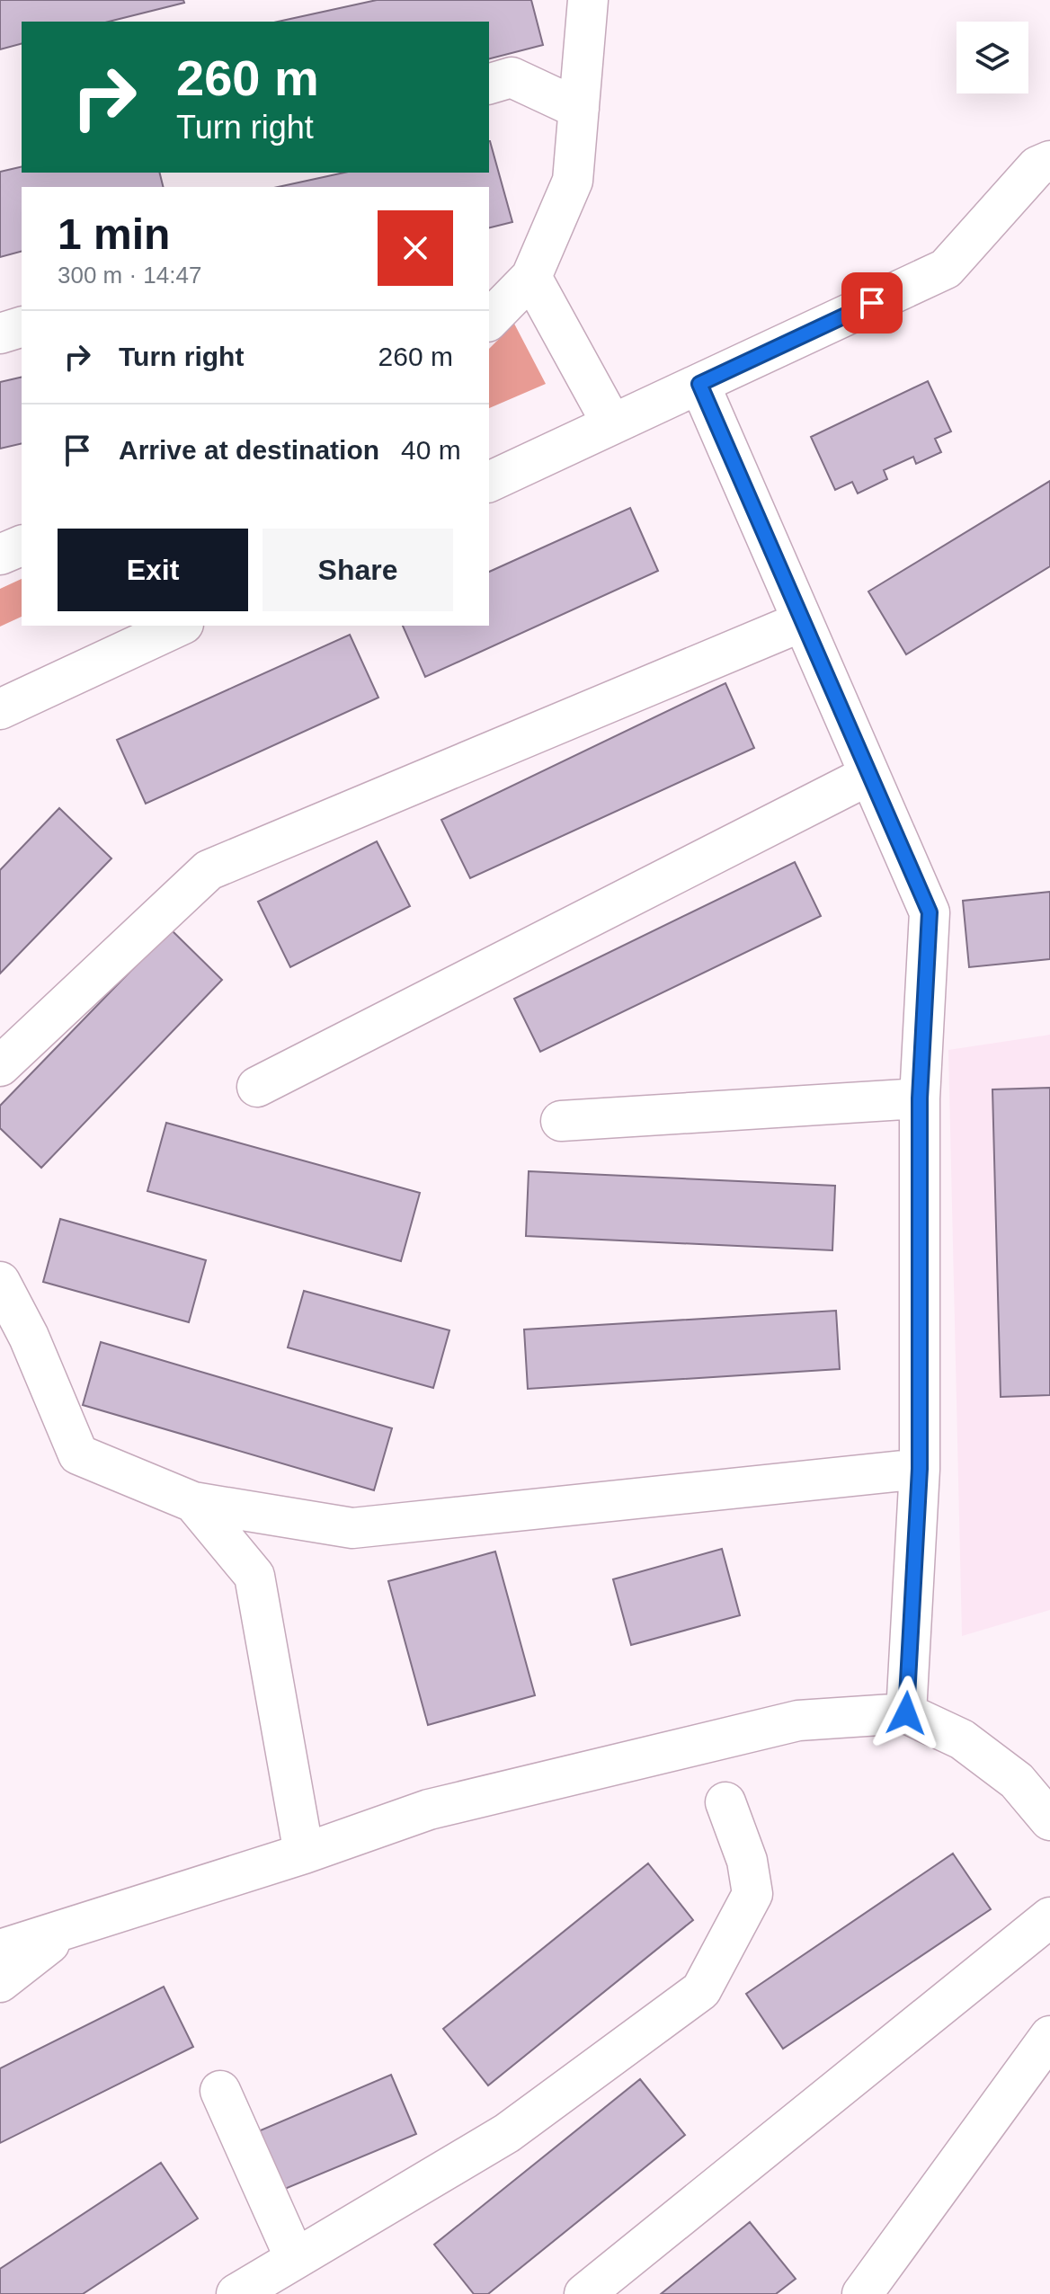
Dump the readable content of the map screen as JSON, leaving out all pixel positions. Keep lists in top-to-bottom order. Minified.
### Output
{"page":{"turn":["260 m","Turn right"],"heading":["1 min","300 m · 14:47"],"list":[{"name":"Turn right","value":"260 m"},{"name":"Arrive at destination","value":"40 m"}],"buttons":["Exit","Share"]}}
